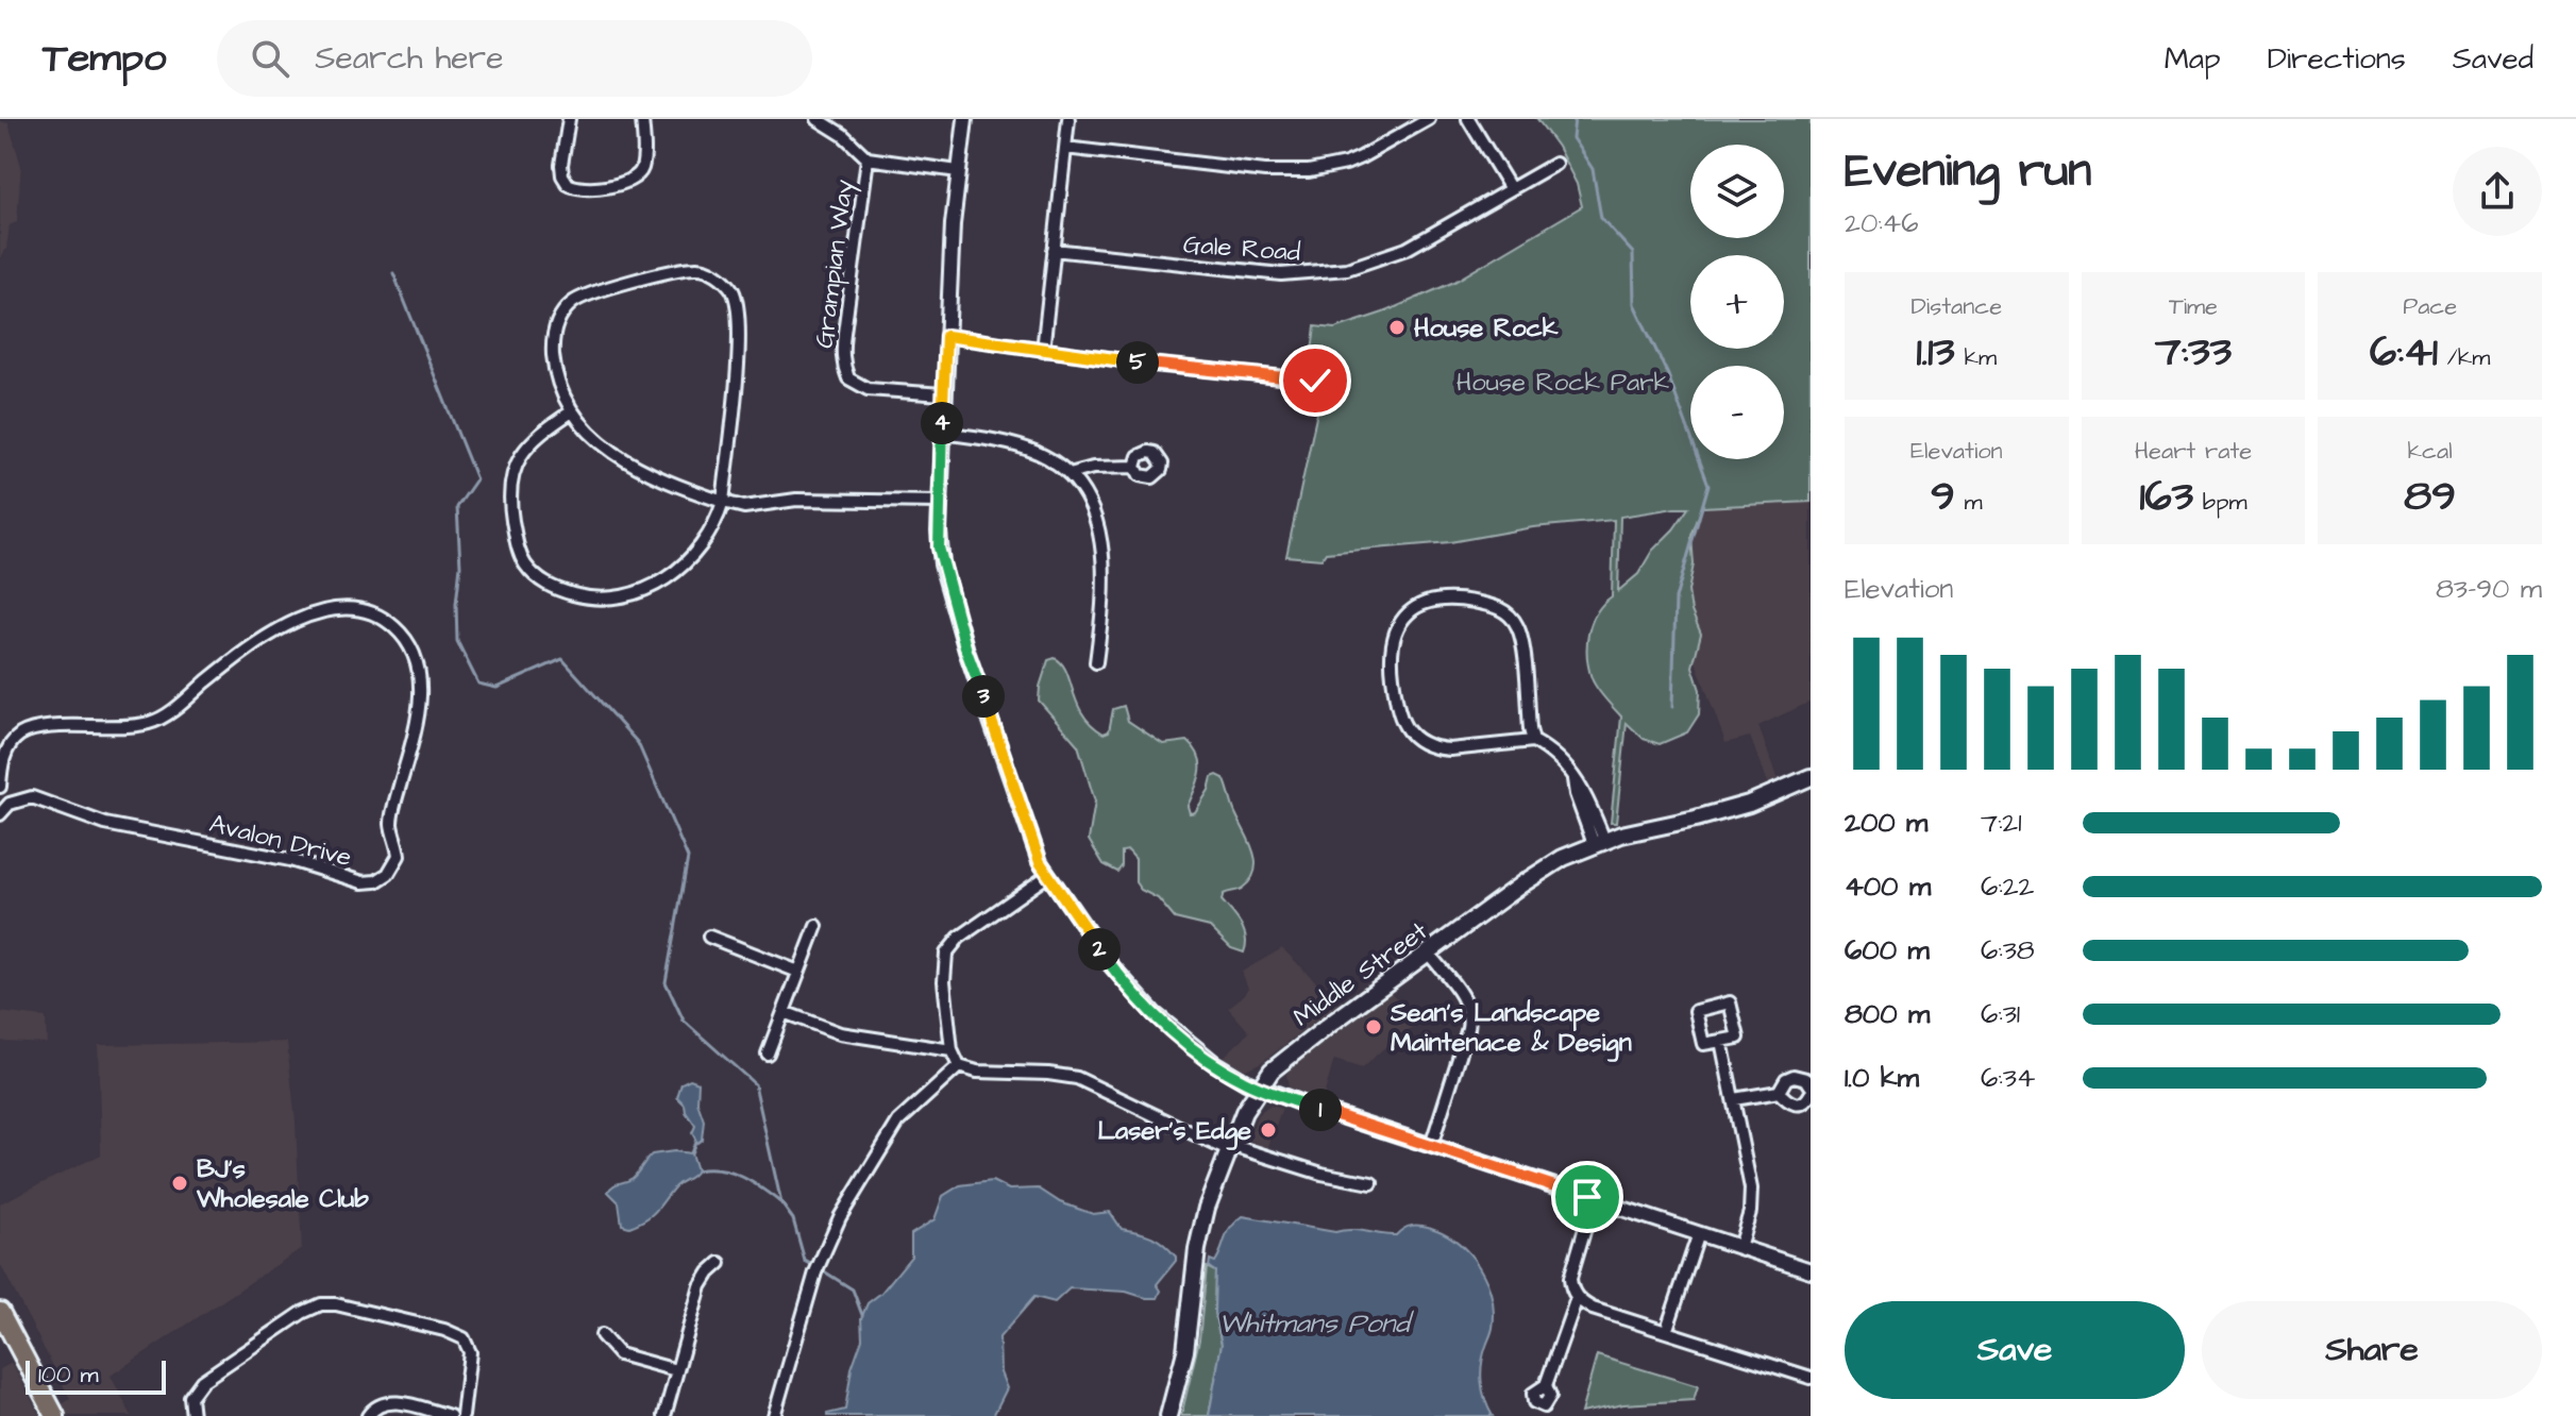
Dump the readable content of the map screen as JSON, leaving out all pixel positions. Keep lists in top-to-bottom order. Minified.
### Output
{"streets":{"main road":["Middle Street"],"street":["Gale Road","Grampian Way","Avalon Drive"]},"water":["Whitmans Pond"],"parks":["House Rock Park"],"places":["House Rock","Sean's Landscape Maintenace & Design","Laser's Edge","BJ's Wholesale Club"],"scale_bar":"100 m","page":{"header":"Tempo","search":"Search here","nav":["Map","Directions","Saved"],"heading":["Evening run","20:46"],"map_buttons":["+","−"],"stats":[["Distance","1.13 km"],["Time","7:33"],["Pace","6:41 /km"],["Elevation","9 m"],["Heart rate","163 bpm"],["kcal","89"]],"pins":["5","4","3","2","1"],"chart":["Elevation","83–90 m"],"list":[{"name":"200 m","note":"7:21"},{"name":"400 m","note":"6:22"},{"name":"600 m","note":"6:38"},{"name":"800 m","note":"6:31"},{"name":"1.0 km","note":"6:34"}],"buttons":["Save","Share"],"scale":"100 m"}}
